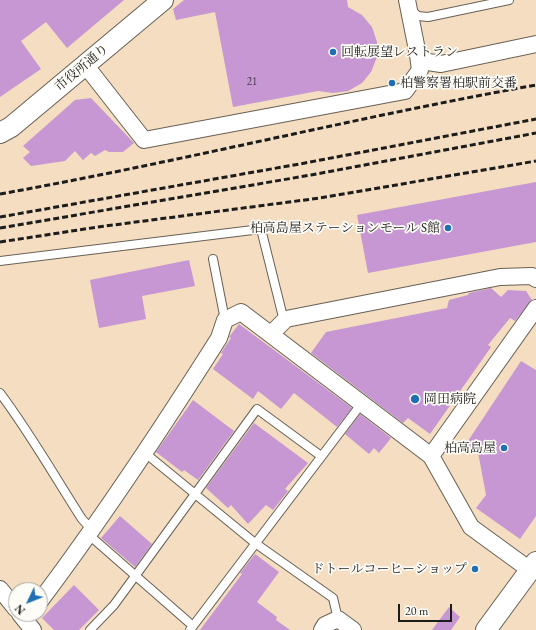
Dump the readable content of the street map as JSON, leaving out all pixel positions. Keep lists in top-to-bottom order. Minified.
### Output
{"streets":{"street":["市役所通り"]},"places":["回転展望レストラン","柏警察署柏駅前交番","柏高島屋ステーションモール S館","岡田病院","柏高島屋","ドトールコーヒーショップ"],"house_numbers":["21"],"scale_bar":"20 m","north":"bottom left"}
